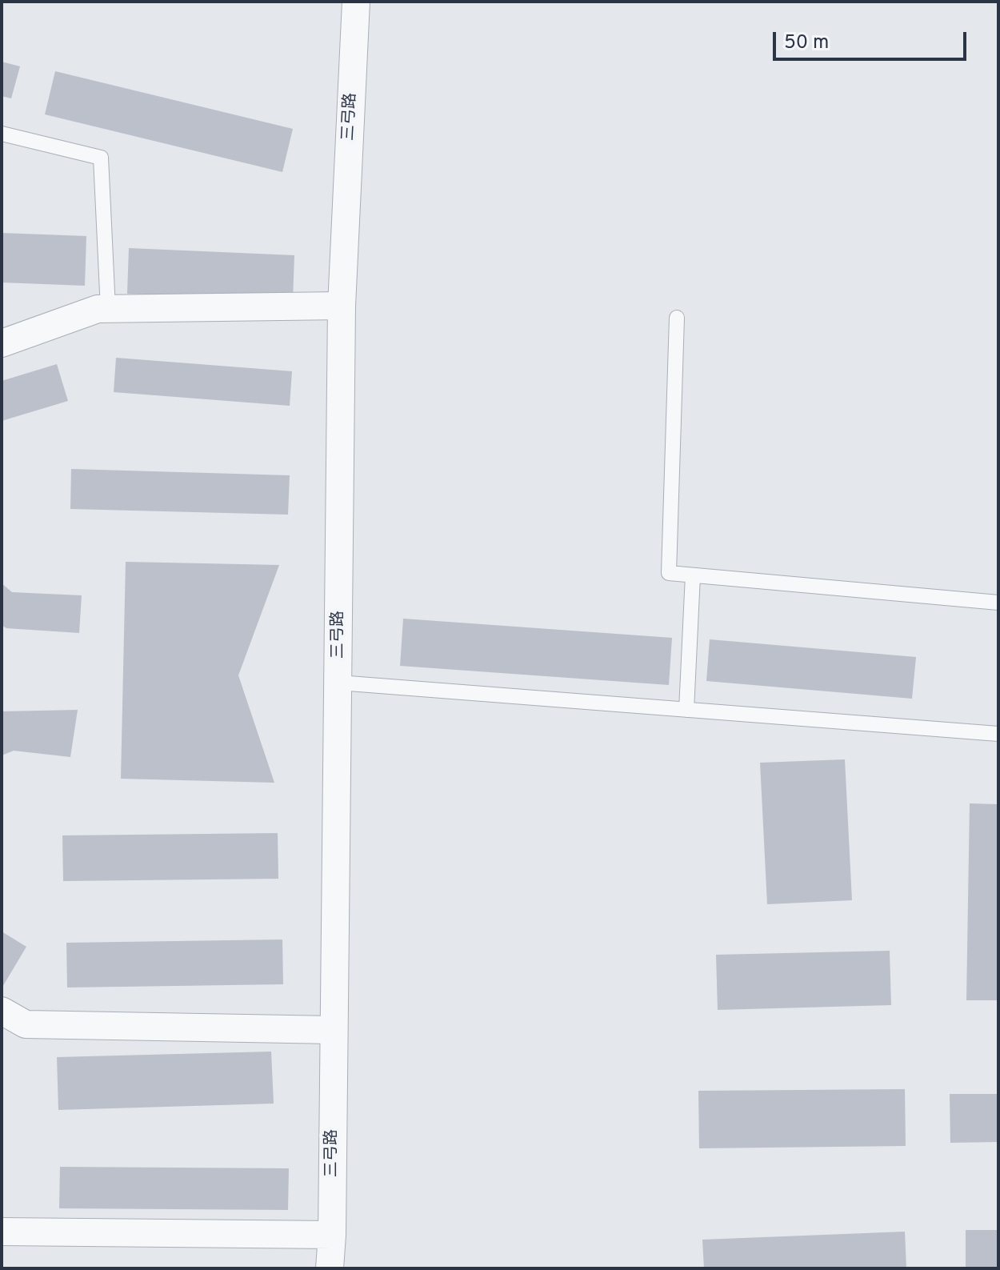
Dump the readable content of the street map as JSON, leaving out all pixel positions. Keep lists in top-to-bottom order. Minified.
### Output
{"streets":{"street":["三弓路"]},"scale_bar":"50 m"}
